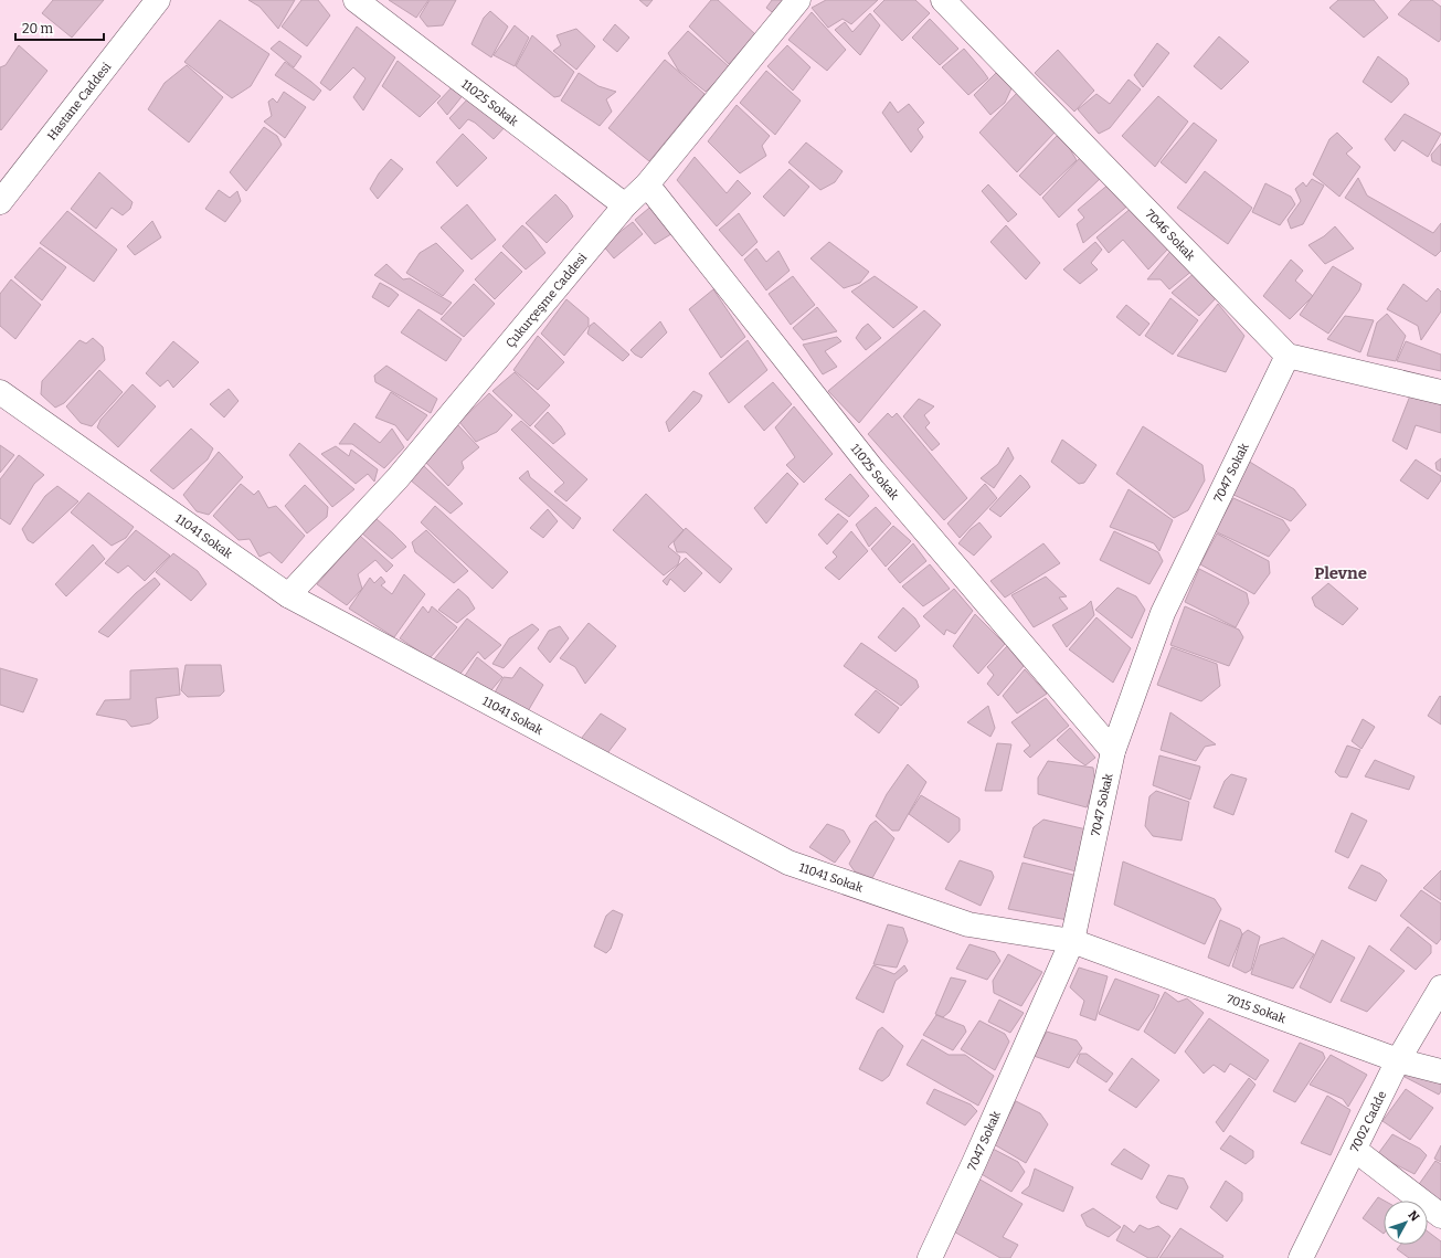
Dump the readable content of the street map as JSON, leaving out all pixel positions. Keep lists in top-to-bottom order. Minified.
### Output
{"streets":{"street":["Hastane Caddesi","11025 Sokak","7046 Sokak","Çukurçeşme Caddesi","7047 Sokak","11041 Sokak","7015 Sokak","7002 Cadde"]},"crossings":[["11025 Sokak","Çukurçeşme Caddesi"],["11025 Sokak","7047 Sokak"],["7046 Sokak","7047 Sokak"],["Çukurçeşme Caddesi","11041 Sokak"],["7047 Sokak","11041 Sokak"],["7047 Sokak","7015 Sokak"],["11041 Sokak","7015 Sokak"],["7015 Sokak","7002 Cadde"]],"districts":["Plevne"],"scale_bar":"20 m","north":"top right"}
